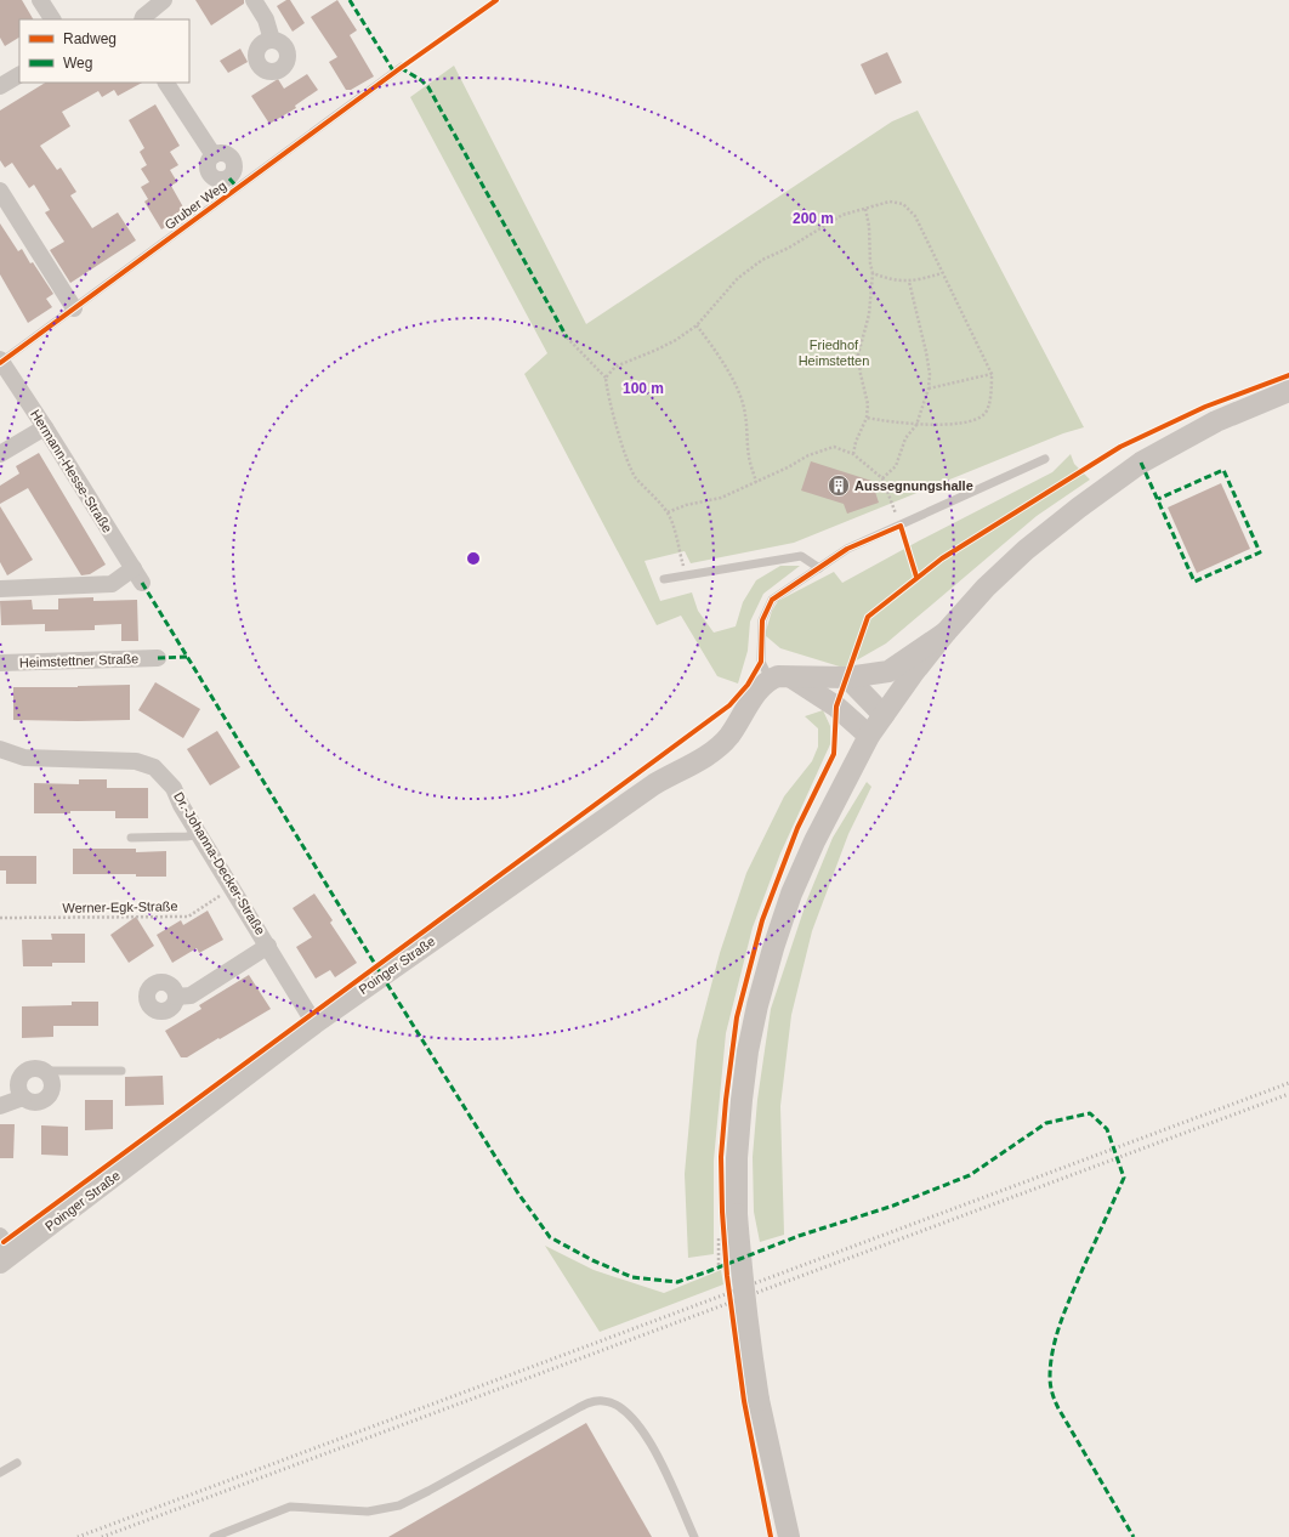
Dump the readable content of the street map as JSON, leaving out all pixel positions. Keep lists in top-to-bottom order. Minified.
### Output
{"streets":{"street":["Hermann-Hesse-Straße","Heimstettner Straße","Dr.-Johanna-Decker-Straße","Poinger Straße"],"lane":["Gruber Weg"],"path":["Werner-Egk-Straße"]},"crossings":[["Gruber Weg","Hermann-Hesse-Straße"],["Dr.-Johanna-Decker-Straße","Werner-Egk-Straße"],["Dr.-Johanna-Decker-Straße","Poinger Straße"]],"parks":["Friedhof Heimstetten"],"places":{"building":["Aussegnungshalle"]},"legend":["Radweg","Weg"],"rings":["200 m","100 m"]}
